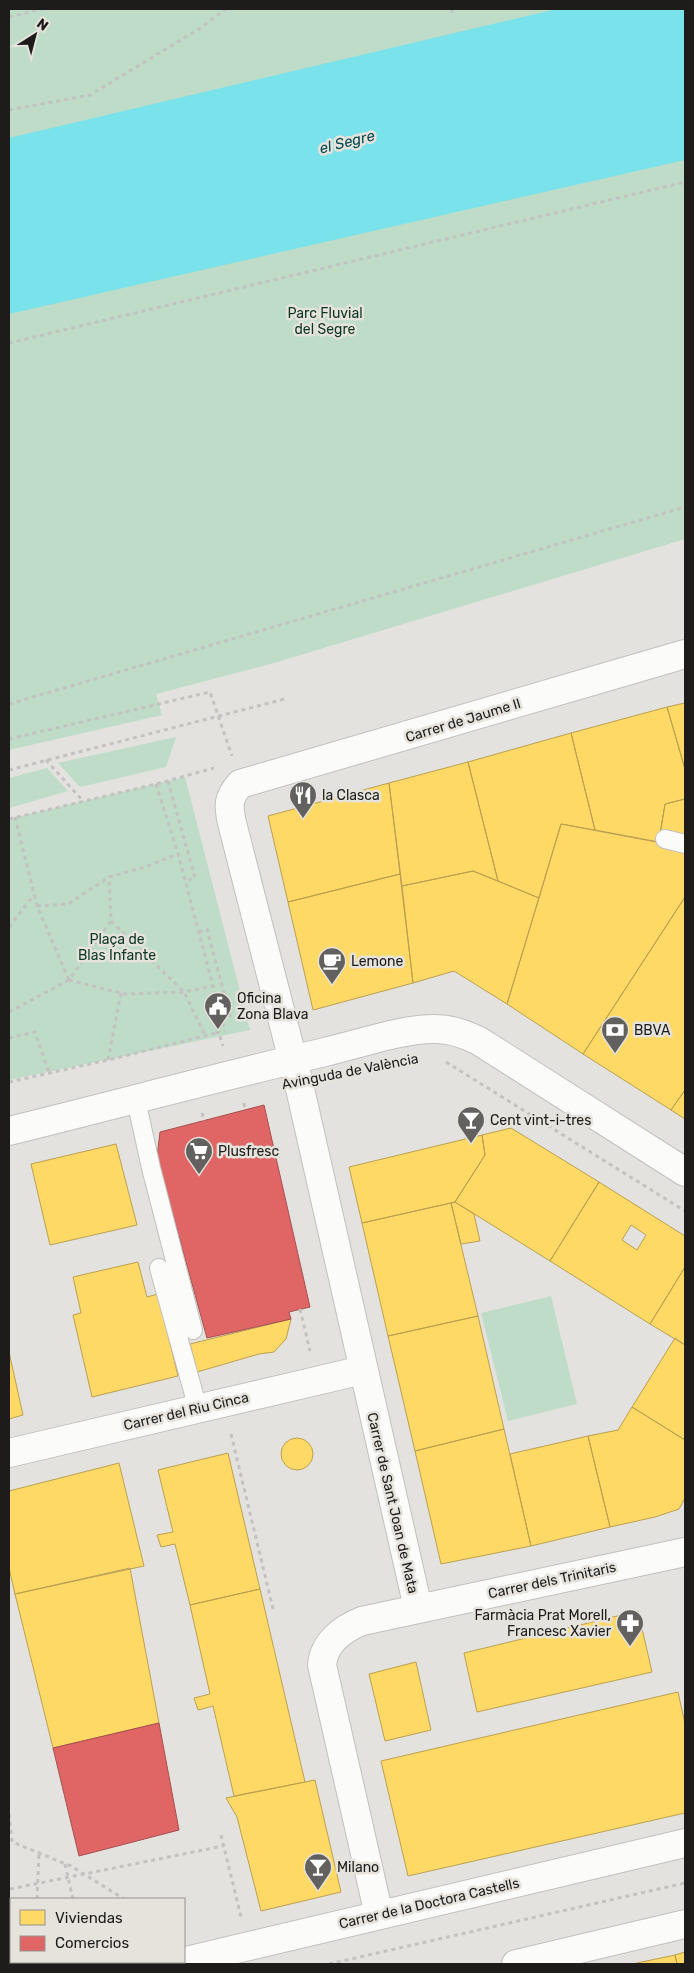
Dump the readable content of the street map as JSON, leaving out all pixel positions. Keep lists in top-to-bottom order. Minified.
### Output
{"streets":{"street":["Carrer de Jaume II","Avinguda de València","Carrer del Riu Cinca","Carrer de Sant Joan de Mata","Carrer dels Trinitaris","Carrer de la Doctora Castells"]},"crossings":[["Avinguda de València","Carrer de Sant Joan de Mata"],["Carrer del Riu Cinca","Carrer de Sant Joan de Mata"],["Carrer de Sant Joan de Mata","Carrer dels Trinitaris"],["Carrer de Sant Joan de Mata","Carrer de la Doctora Castells"]],"water":["el Segre"],"parks":["Parc Fluvial del Segre","Plaça de Blas Infante"],"places":{"restaurant":["la Clasca"],"cafe":["Lemone"],"public building":["Oficina Zona Blava"],"bank":["BBVA"],"bar":["Cent vint-i-tres","Milano"],"supermarket":["Plusfresc"],"pharmacy":["Farmàcia Prat Morell, Francesc Xavier"]},"legend":["Viviendas","Comercios"],"north":"top right"}
